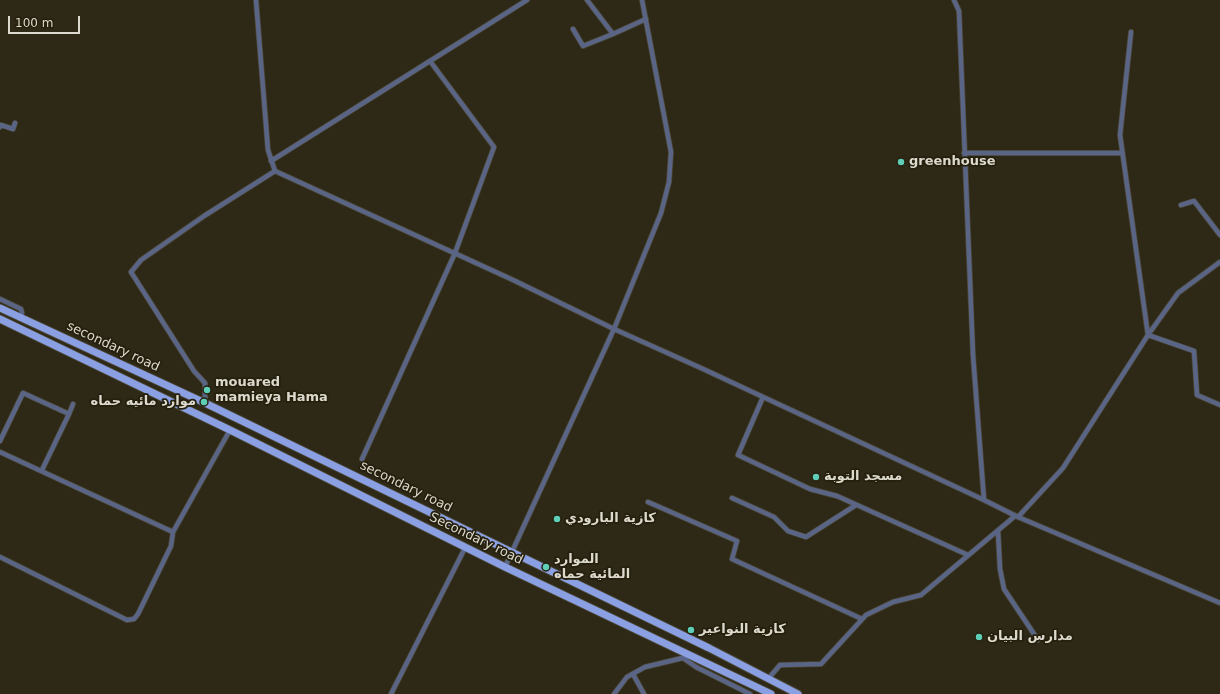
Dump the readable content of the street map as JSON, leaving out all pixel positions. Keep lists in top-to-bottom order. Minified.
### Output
{"streets":{"main road":["secondary road","Secondary road"]},"places":["greenhouse","mouared mamieya Hama","موارد مائيه حماه","مسجد التوبة","كازية البارودي","الموارد المائية حماه","كازية النواعير","مدارس البيان"],"scale_bar":"100 m"}
